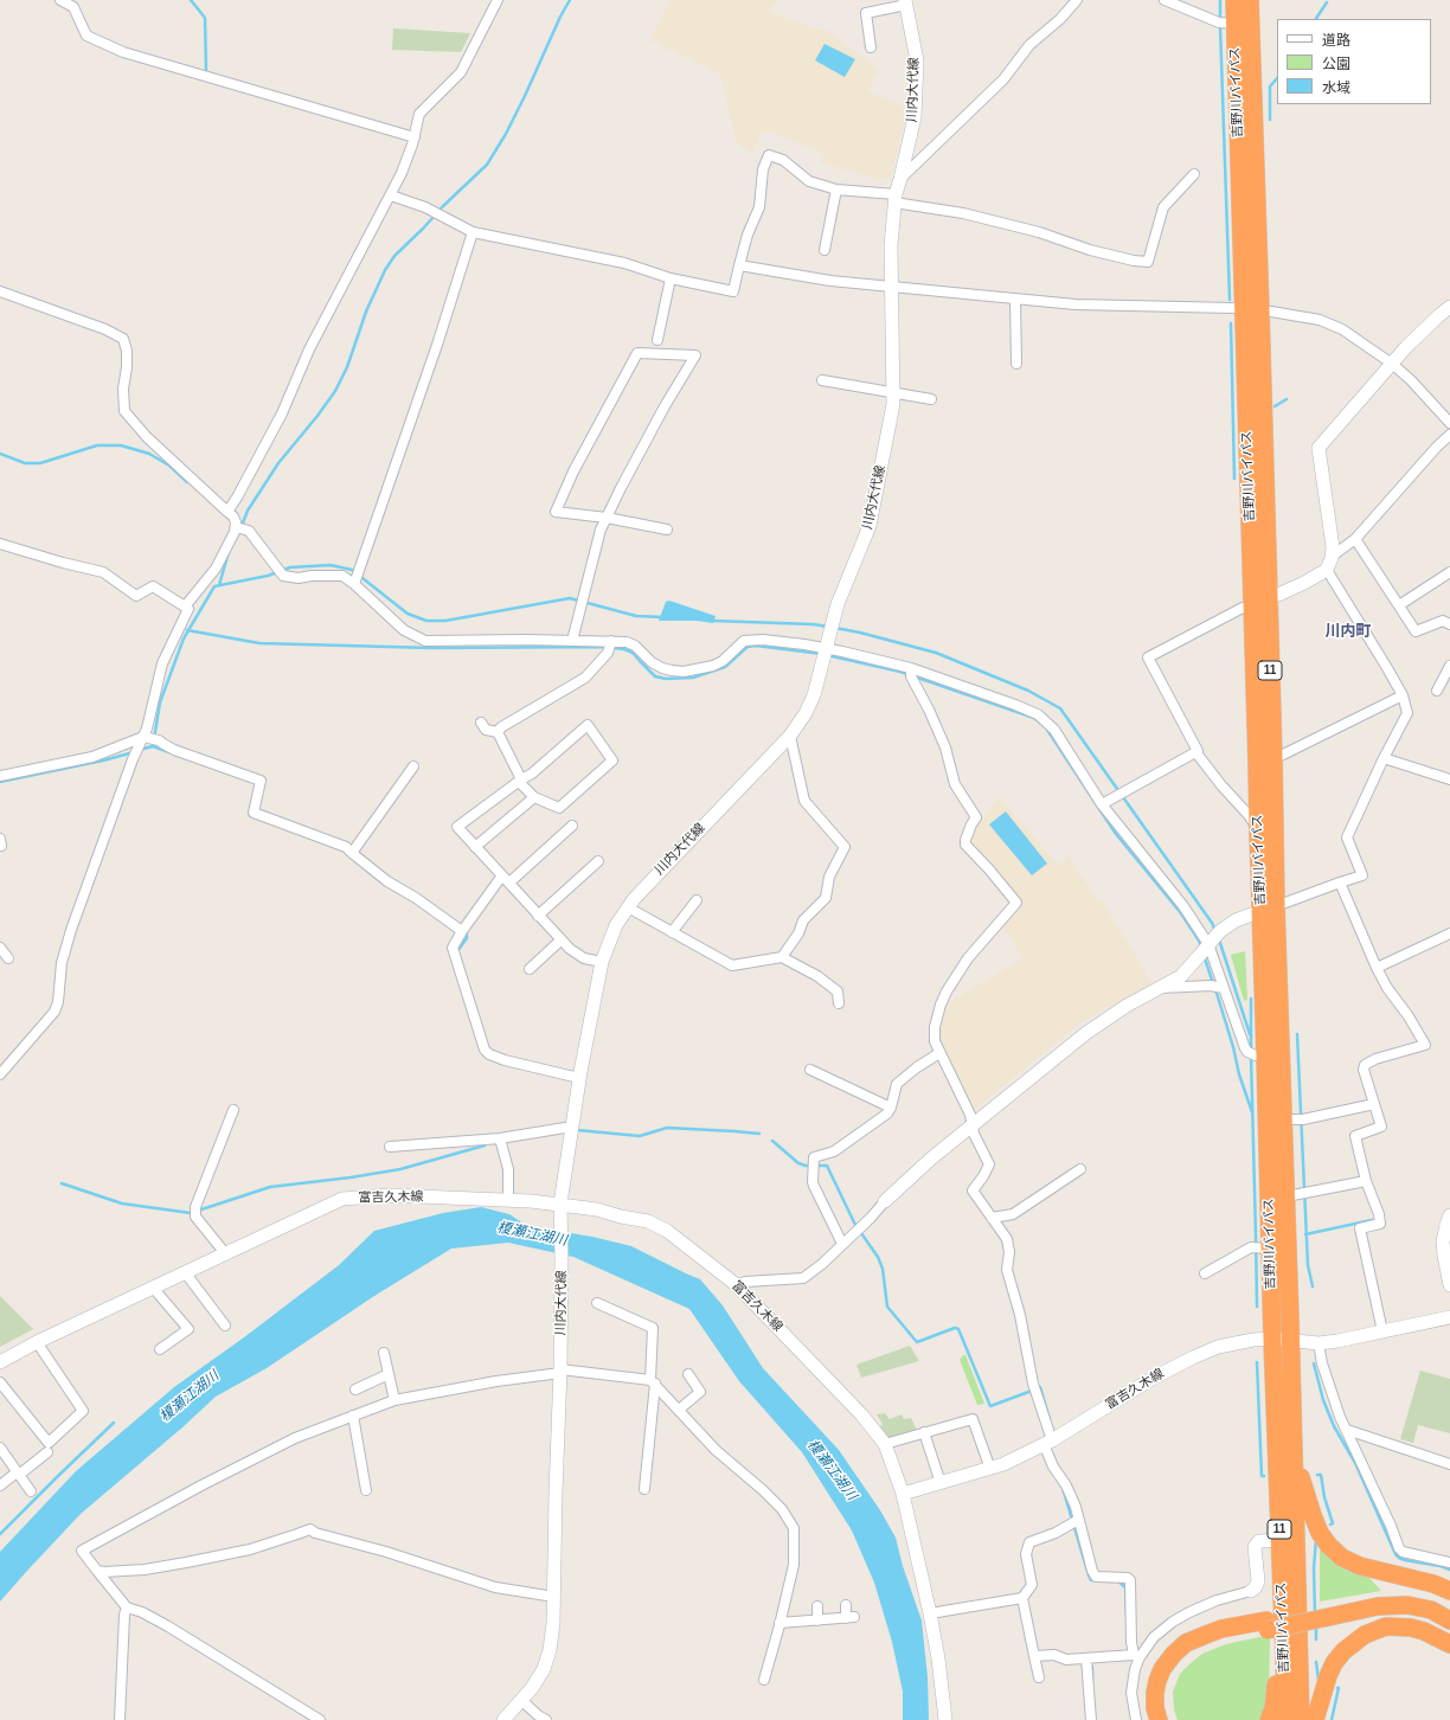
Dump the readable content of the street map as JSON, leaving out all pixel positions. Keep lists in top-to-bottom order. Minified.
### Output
{"streets":{"highway":["吉野川バイパス","11"],"main road":["川内大代線","富吉久木線"]},"crossings":[["川内大代線","富吉久木線"],["吉野川バイパス","富吉久木線"]],"districts":["川内町"],"water":["榎瀬江湖川"],"legend":["道路","公園","水域"]}
